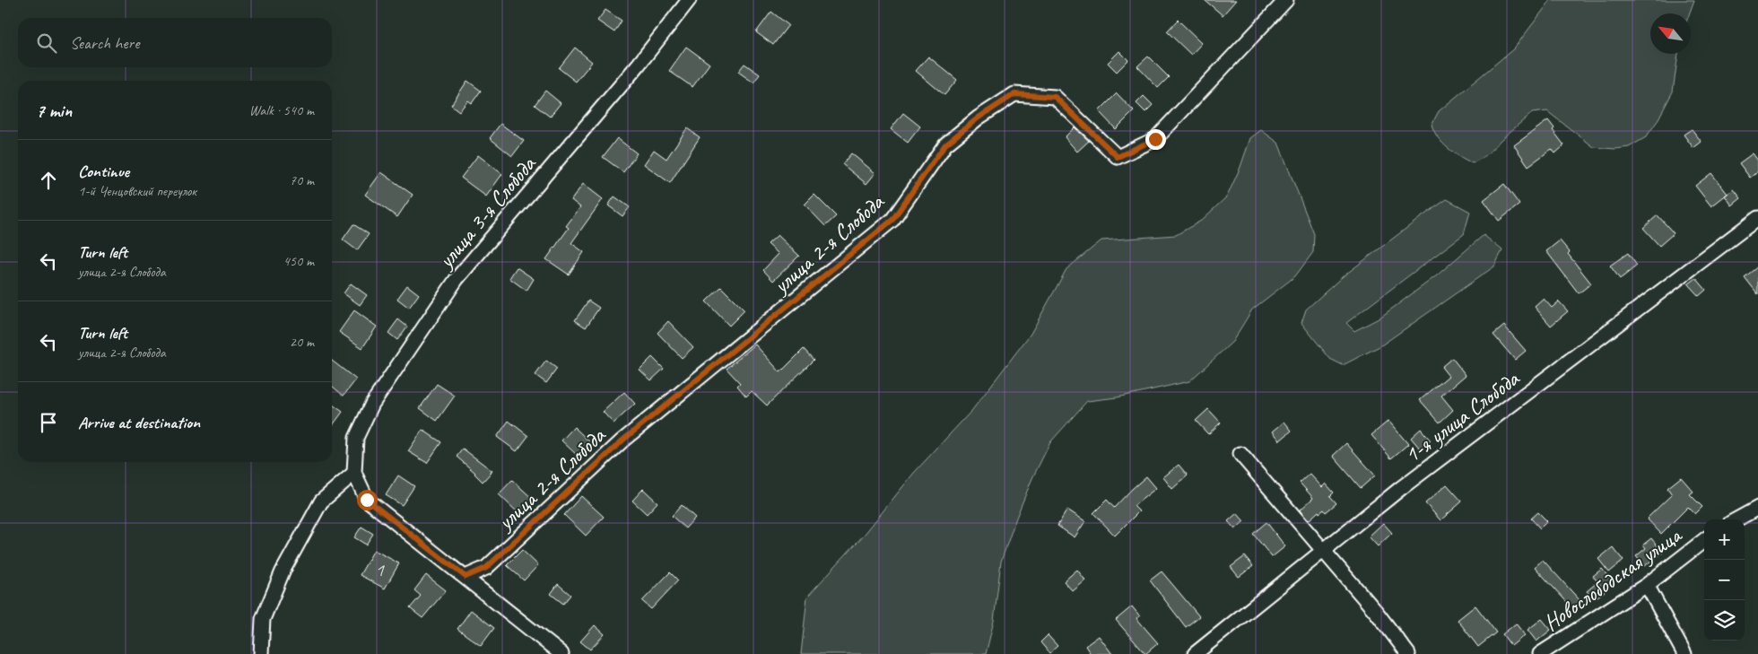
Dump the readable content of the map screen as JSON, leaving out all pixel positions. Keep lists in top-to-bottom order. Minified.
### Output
{"streets":{"street":["улица 3-я Слобода","улица 2-я Слобода","1-я улица Слобода","Новослободская улица"]},"house_numbers":["1"],"north":"top left","page":{"search":"Search here","heading":["7 min","Walk · 540 m"],"list":[["Continue","1-й Ченцовский переулок","70 m"],["Turn left","улица 2-я Слобода","450 m"],["Turn left","улица 2-я Слобода","20 m"],"Arrive at destination"],"map_buttons":["+","−"]}}
